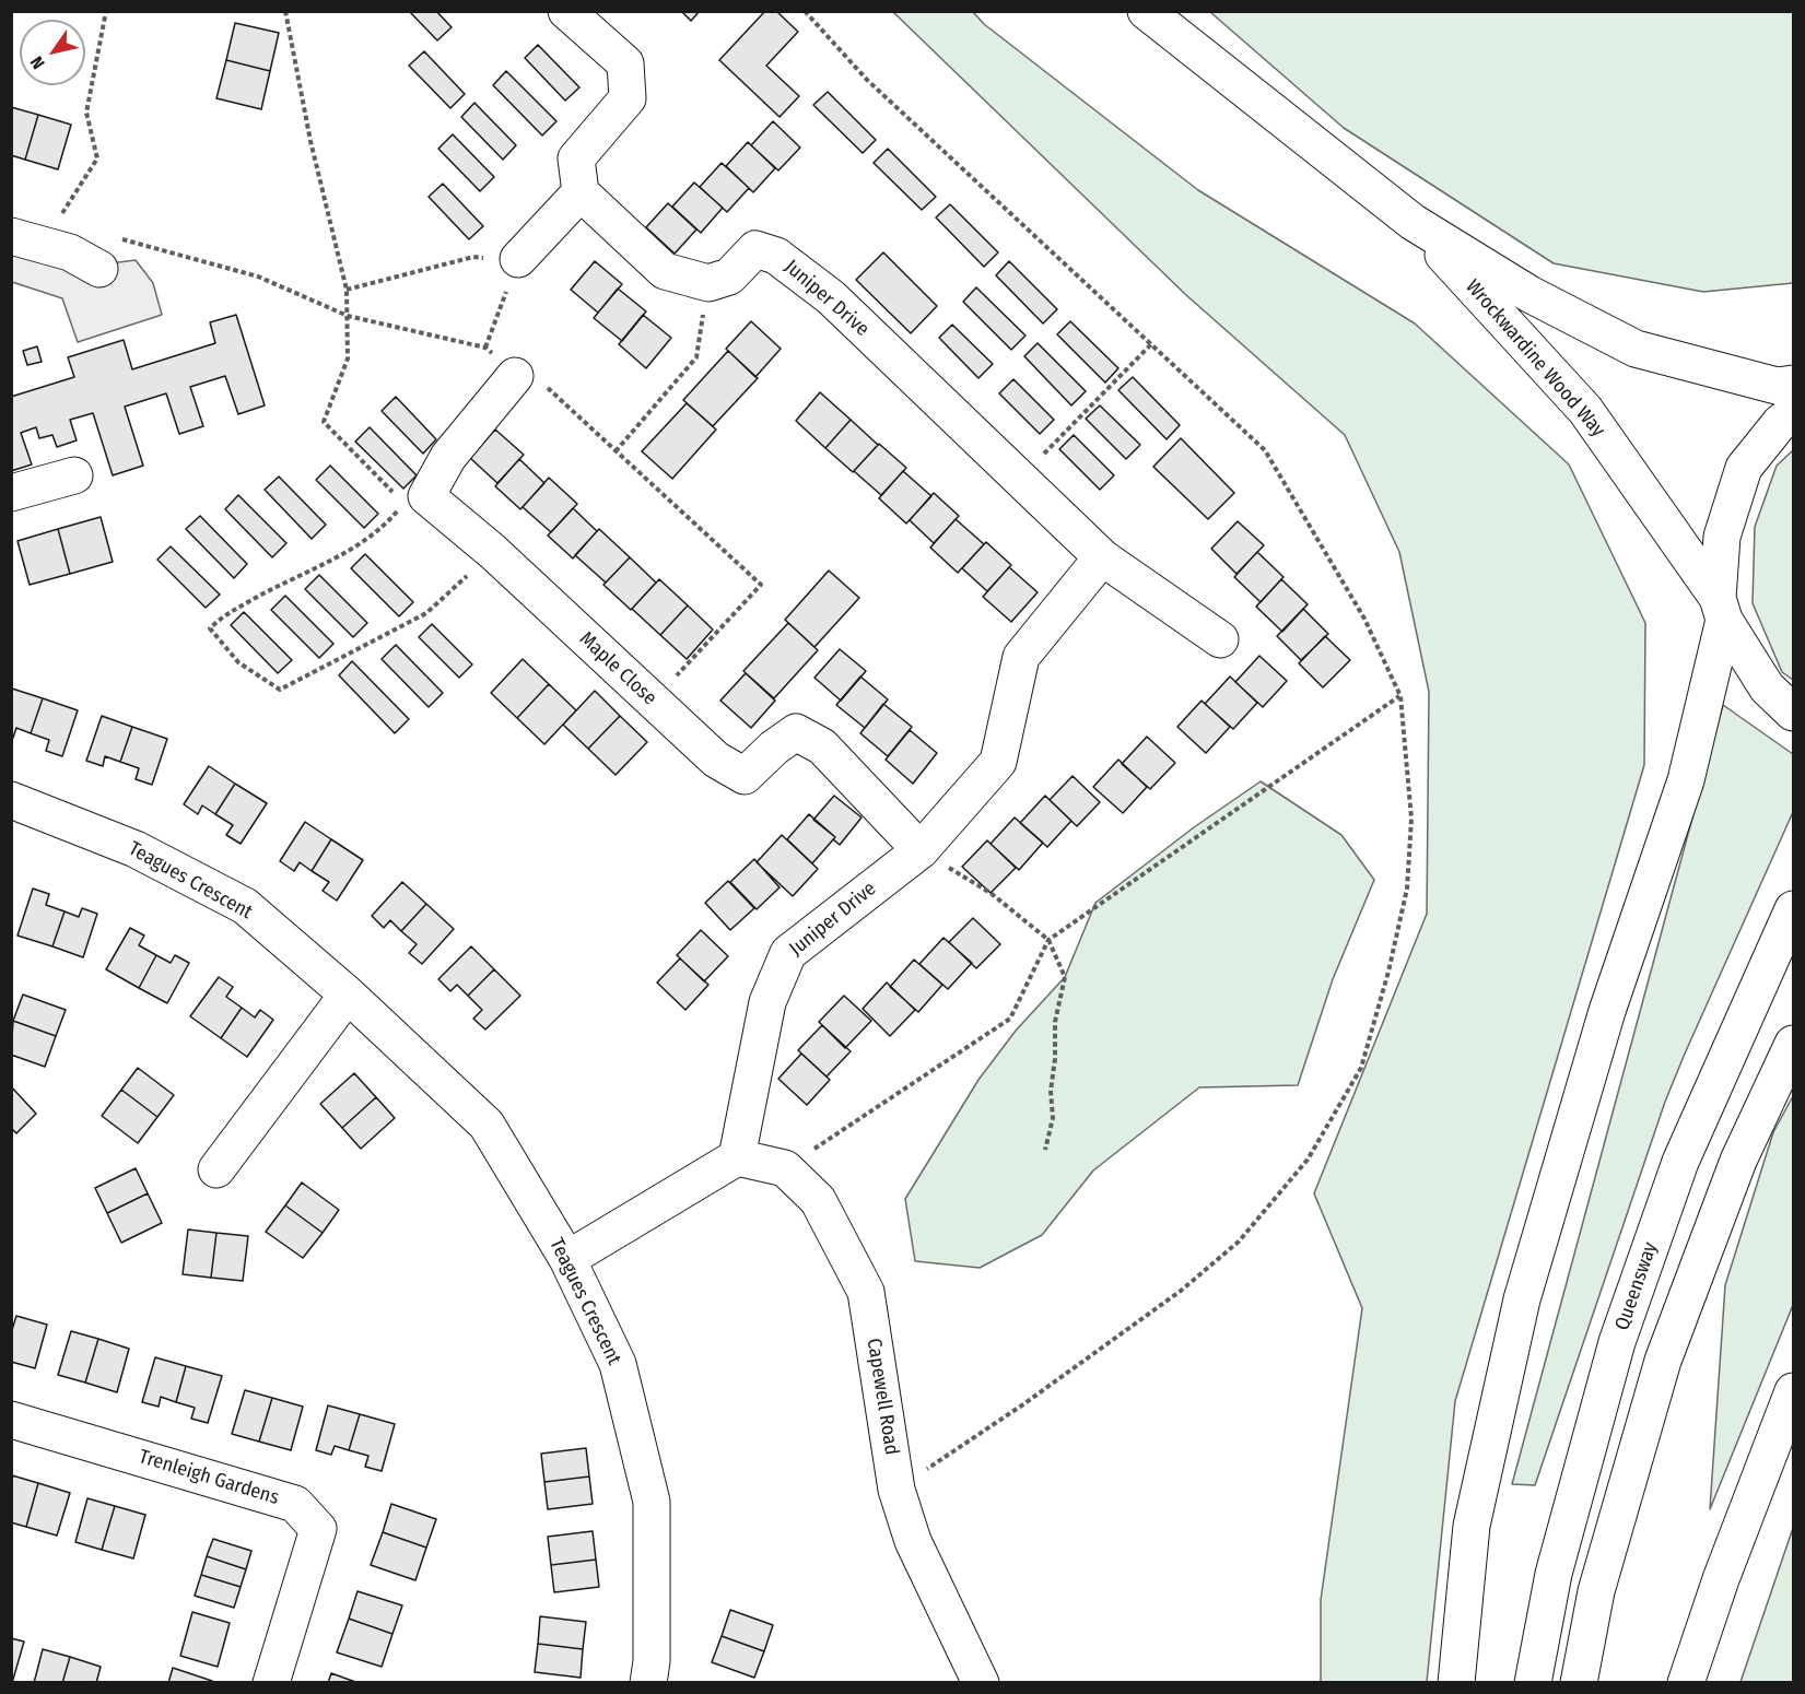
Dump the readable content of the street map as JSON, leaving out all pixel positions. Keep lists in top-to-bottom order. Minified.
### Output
{"streets":{"main road":["Juniper Drive","Wrockwardine Wood Way","Maple Close","Teagues Crescent","Queensway","Capewell Road","Trenleigh Gardens"]},"crossings":[["Juniper Drive","Maple Close"]],"north":"bottom left"}
